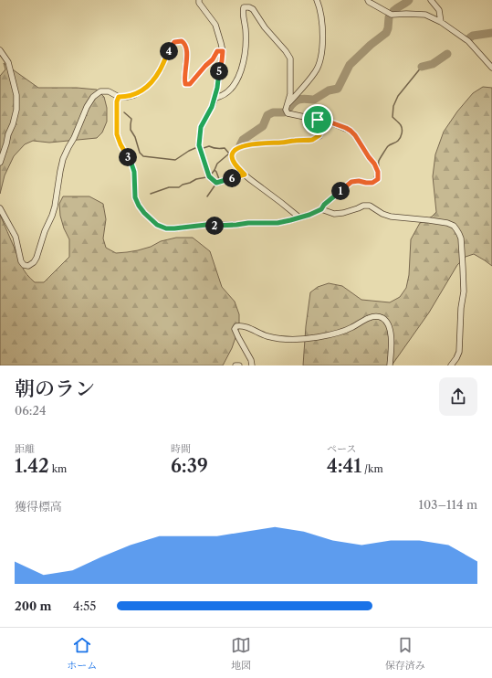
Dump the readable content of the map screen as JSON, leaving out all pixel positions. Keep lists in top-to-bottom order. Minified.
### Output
{"page":{"pins":["4","5","3","6","1","2"],"heading":["朝のラン","06:24"],"stats":[["距離","1.42 km"],["時間","6:39"],["ペース","4:41 /km"]],"chart":["獲得標高","103–114 m"],"list":[{"name":"200 m","note":"4:55"}],"tabs":["ホーム","地図","保存済み"]}}
